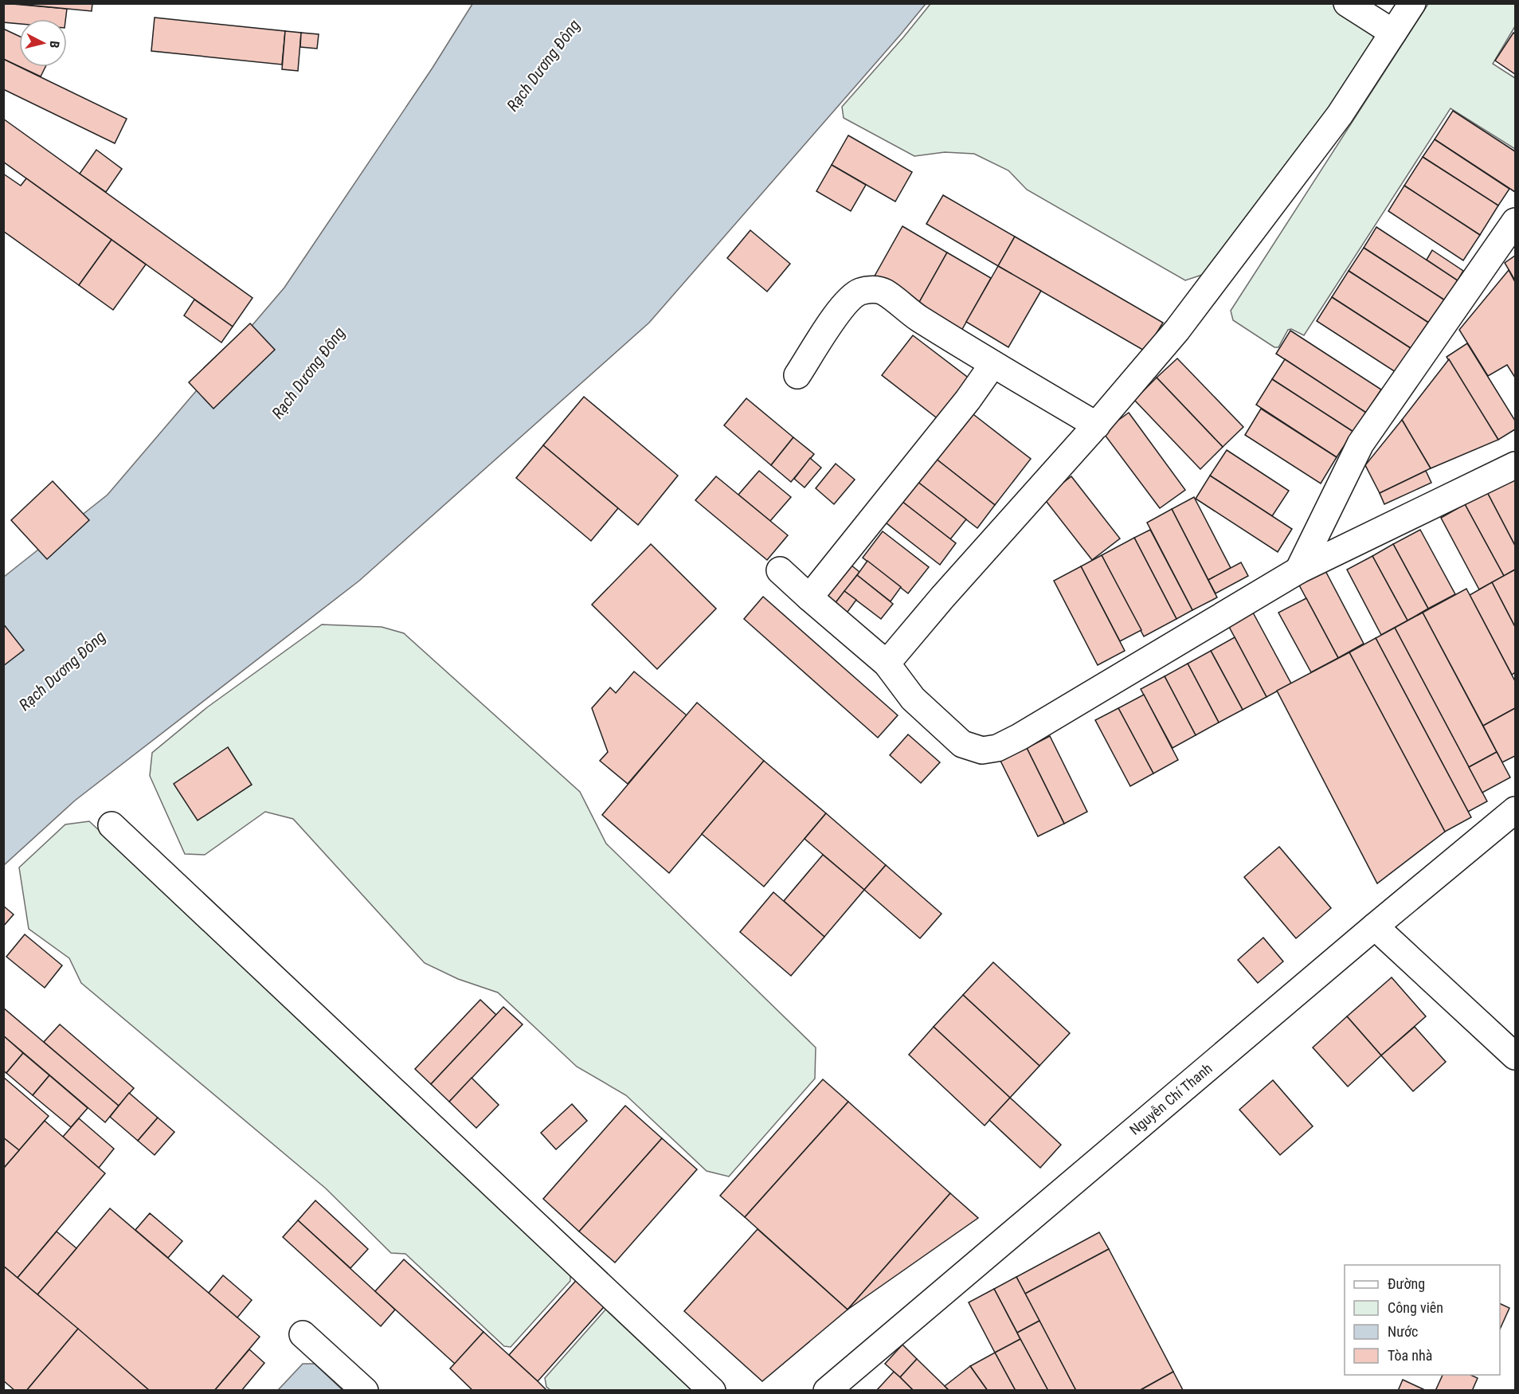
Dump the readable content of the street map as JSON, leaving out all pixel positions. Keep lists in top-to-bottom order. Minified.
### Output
{"streets":{"street":["Nguyễn Chí Thanh"]},"water":["Rạch Dương Đông"],"legend":["Đường","Công viên","Nước","Tòa nhà"],"north":"right"}
